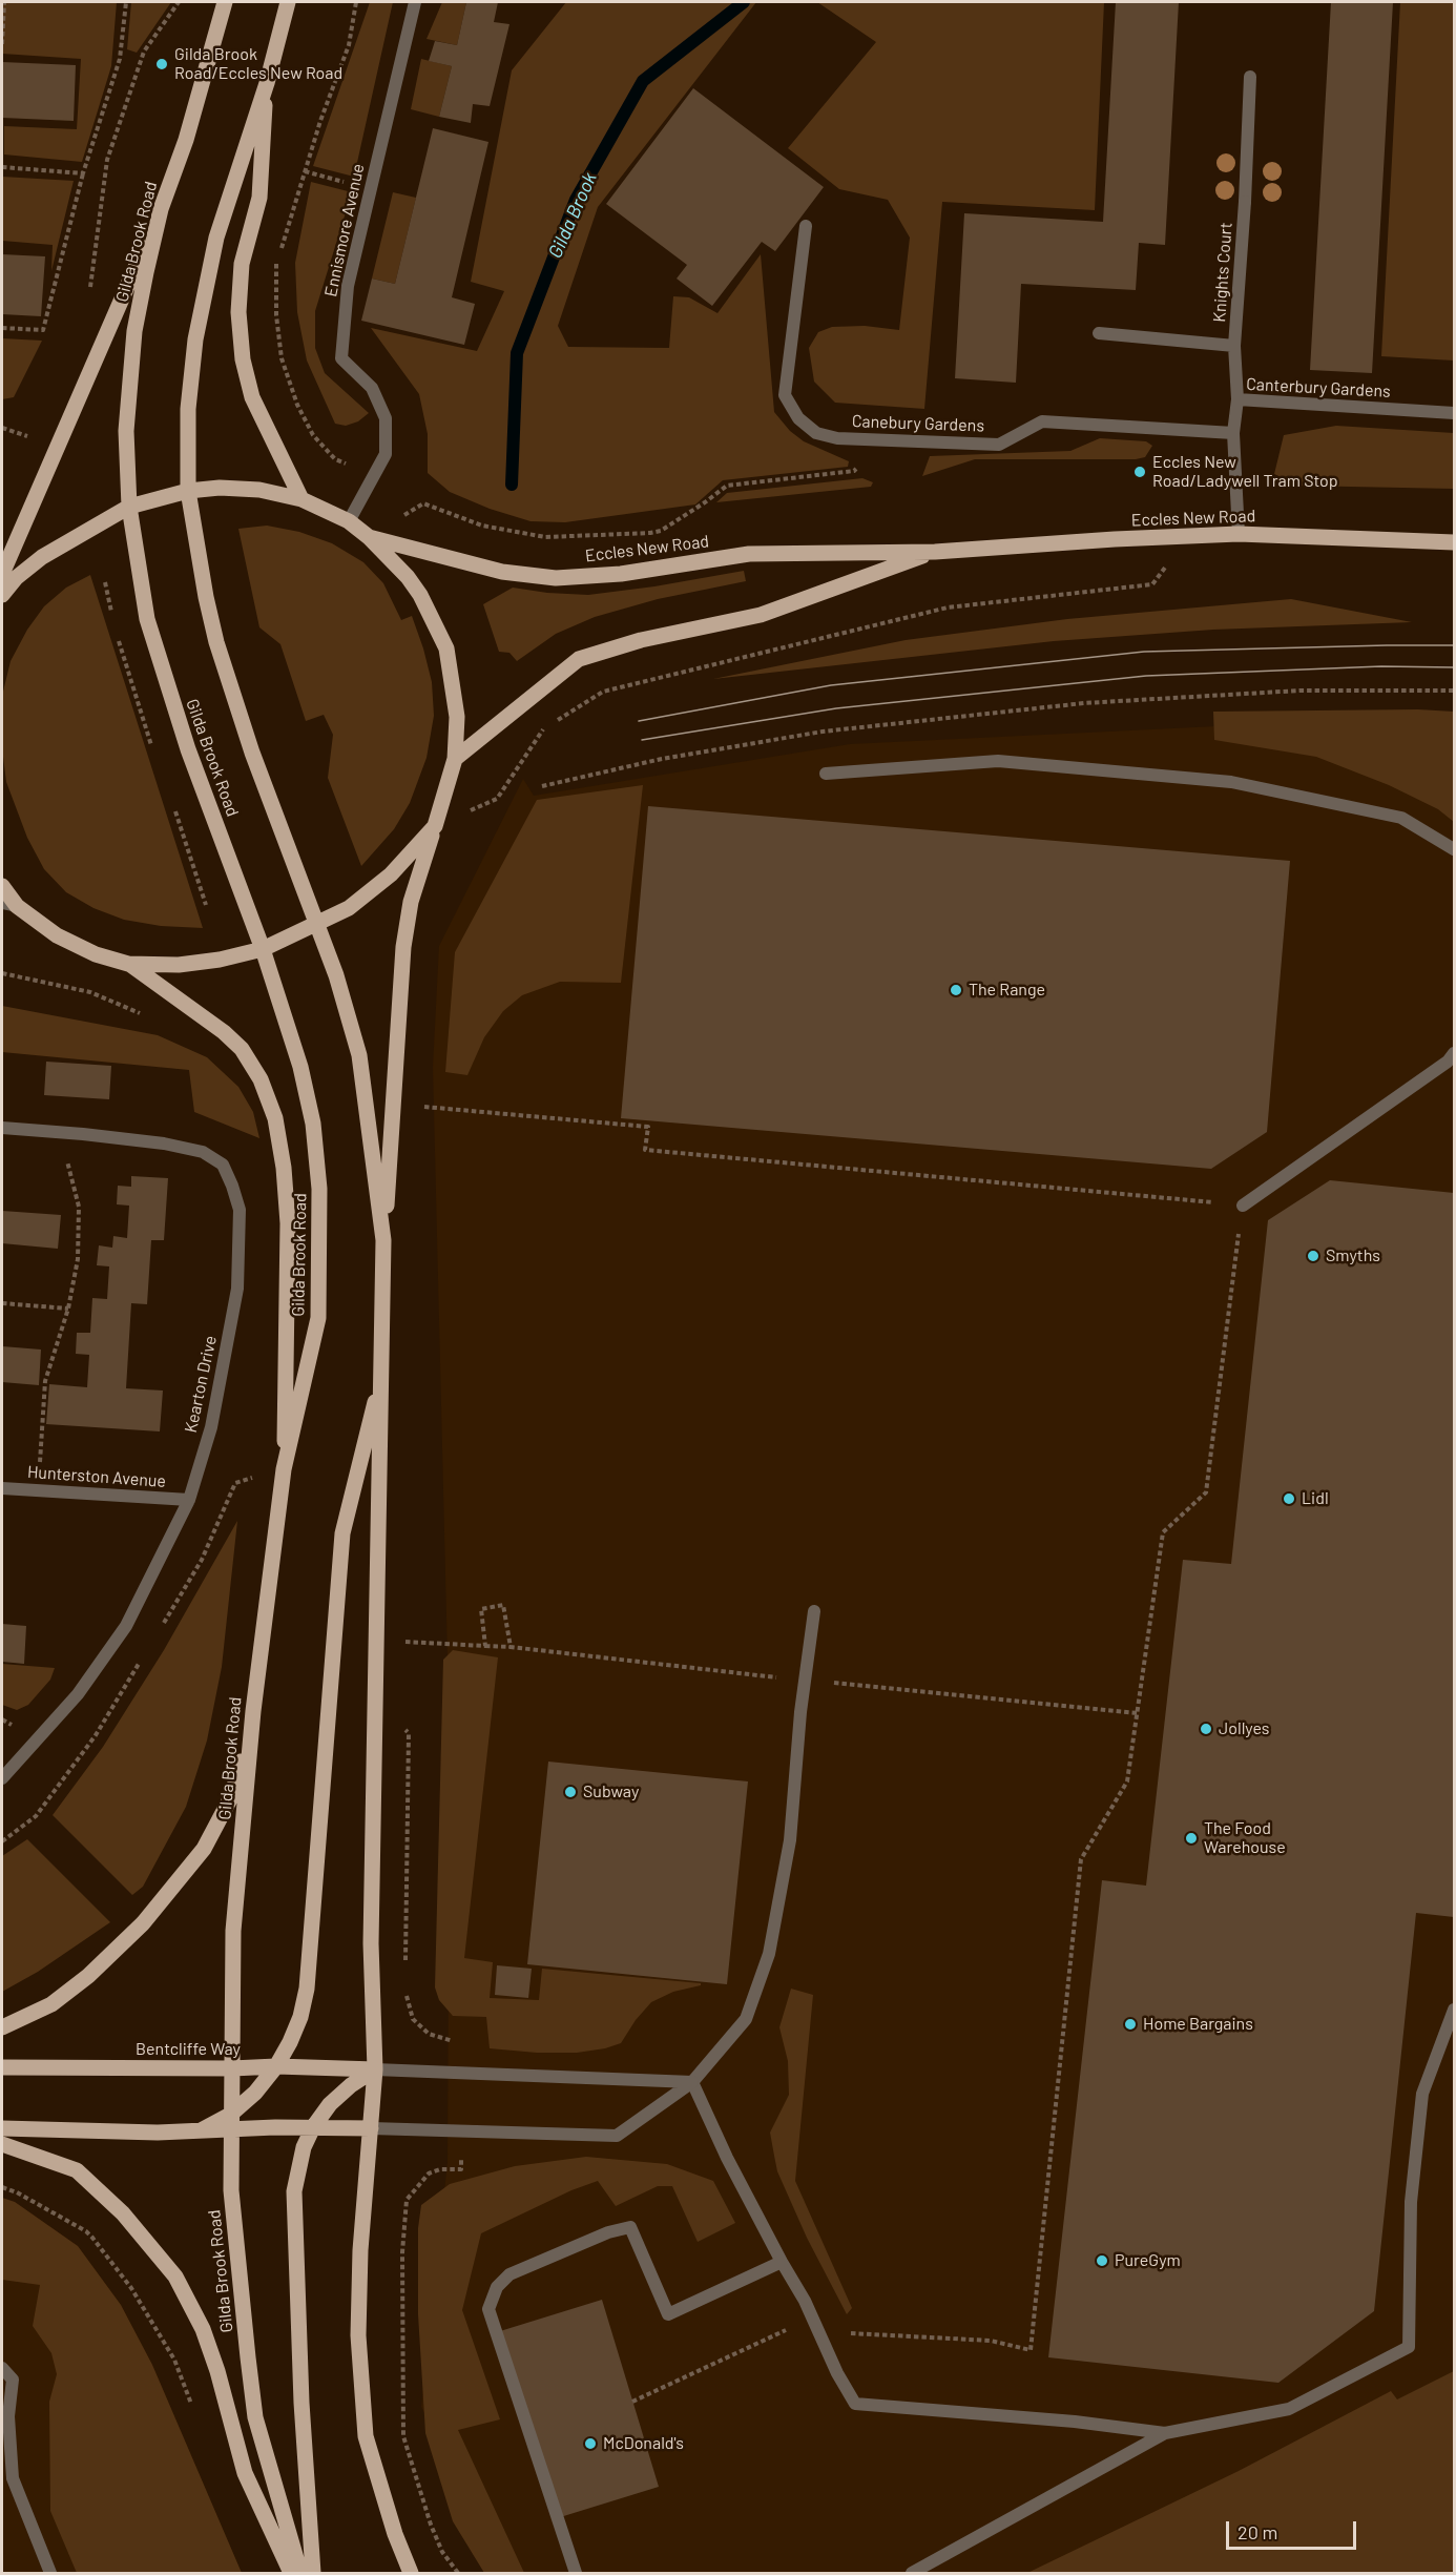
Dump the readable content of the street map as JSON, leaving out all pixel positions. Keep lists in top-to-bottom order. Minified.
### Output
{"streets":{"main road":["Gilda Brook Road","Eccles New Road","Bentcliffe Way"],"street":["Ennismore Avenue","Knights Court","Canterbury Gardens","Canebury Gardens","Kearton Drive","Hunterston Avenue"]},"crossings":[["Gilda Brook Road","Bentcliffe Way"],["Knights Court","Canterbury Gardens"],["Canterbury Gardens","Canebury Gardens"],["Canterbury Gardens","Eccles New Road"],["Kearton Drive","Hunterston Avenue"]],"water":["Gilda Brook"],"places":["Gilda Brook Road/Eccles New Road","Eccles New Road/Ladywell Tram Stop","The Range","Smyths","Lidl","Jollyes","Subway","The Food Warehouse","Home Bargains","PureGym","McDonald's"],"scale_bar":"20 m"}
